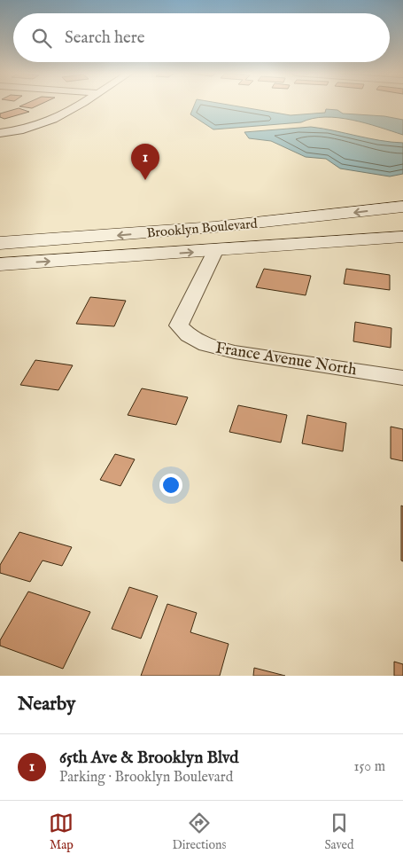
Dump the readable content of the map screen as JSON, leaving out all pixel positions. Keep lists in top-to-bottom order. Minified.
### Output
{"streets":{"main road":["Brooklyn Boulevard"],"street":["France Avenue North"]},"crossings":[["Brooklyn Boulevard","France Avenue North"]],"page":{"search":"Search here","pins":"1","heading":"Nearby","list":[{"mark":"1","name":"65th Ave & Brooklyn Blvd","note":"Parking · Brooklyn Boulevard","value":"150 m"}],"nav":["Map","Directions","Saved"]}}
